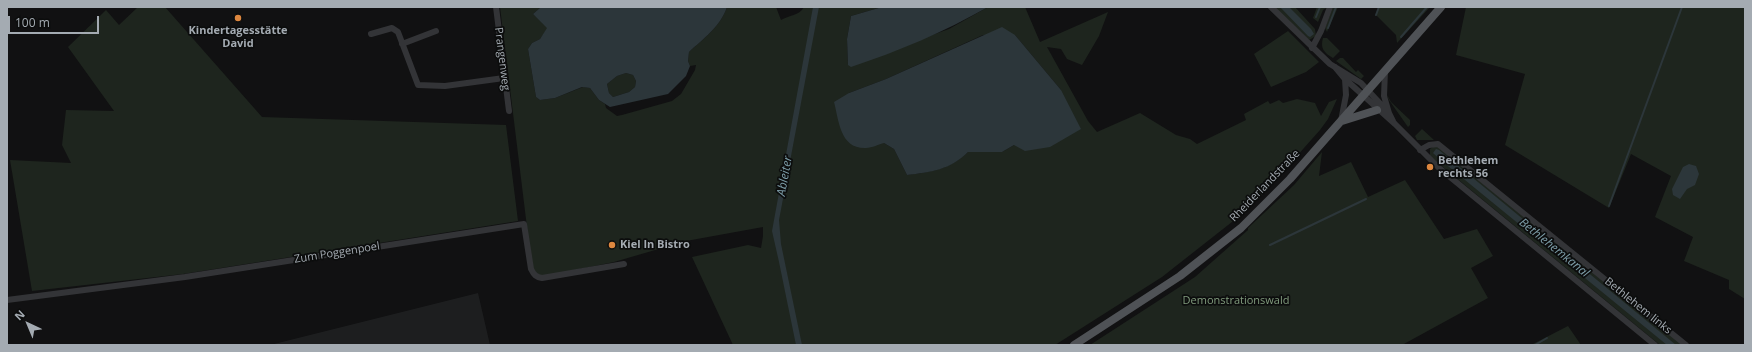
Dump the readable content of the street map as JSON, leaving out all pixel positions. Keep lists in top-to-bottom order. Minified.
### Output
{"streets":{"main road":["Rheiderlandstraße"],"street":["Prangenweg","Zum Poggenpoel","Bethlehem links"]},"water":["Ableiter","Bethlehemkanal"],"parks":["Demonstrationswald"],"places":["Kindertagesstätte David","Bethlehem rechts 56","Kiel In Bistro"],"scale_bar":"100 m","north":"top left"}
